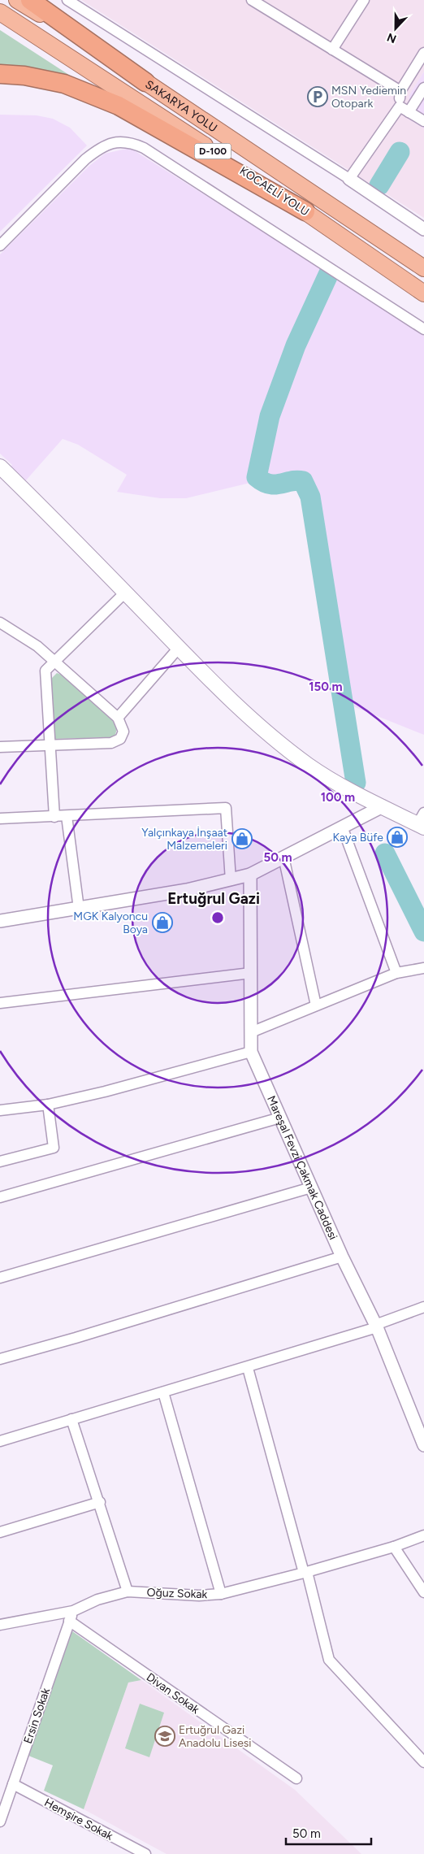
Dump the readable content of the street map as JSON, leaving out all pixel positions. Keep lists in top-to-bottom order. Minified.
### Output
{"streets":{"highway":["SAKARYA YOLU","D-100","KOCAELİ YOLU"],"street":["Mareşal Fevzi Çakmak Caddesi","Oğuz Sokak","Divan Sokak","Ersin Sokak","Hemşire Sokak"]},"crossings":[["Oğuz Sokak","Ersin Sokak"],["Divan Sokak","Ersin Sokak"],["Ersin Sokak","Hemşire Sokak"]],"districts":["Ertuğrul Gazi"],"places":{"parking":["MSN Yediemin Otopark"],"shop":["Kaya Büfe","Yalçınkaya İnşaat Malzemeleri","MGK Kalyoncu Boya"],"school or university":["Ertuğrul Gazi Anadolu Lisesi"]},"scale_bar":"50 m","north":"bottom","rings":["150 m","100 m","50 m"]}
